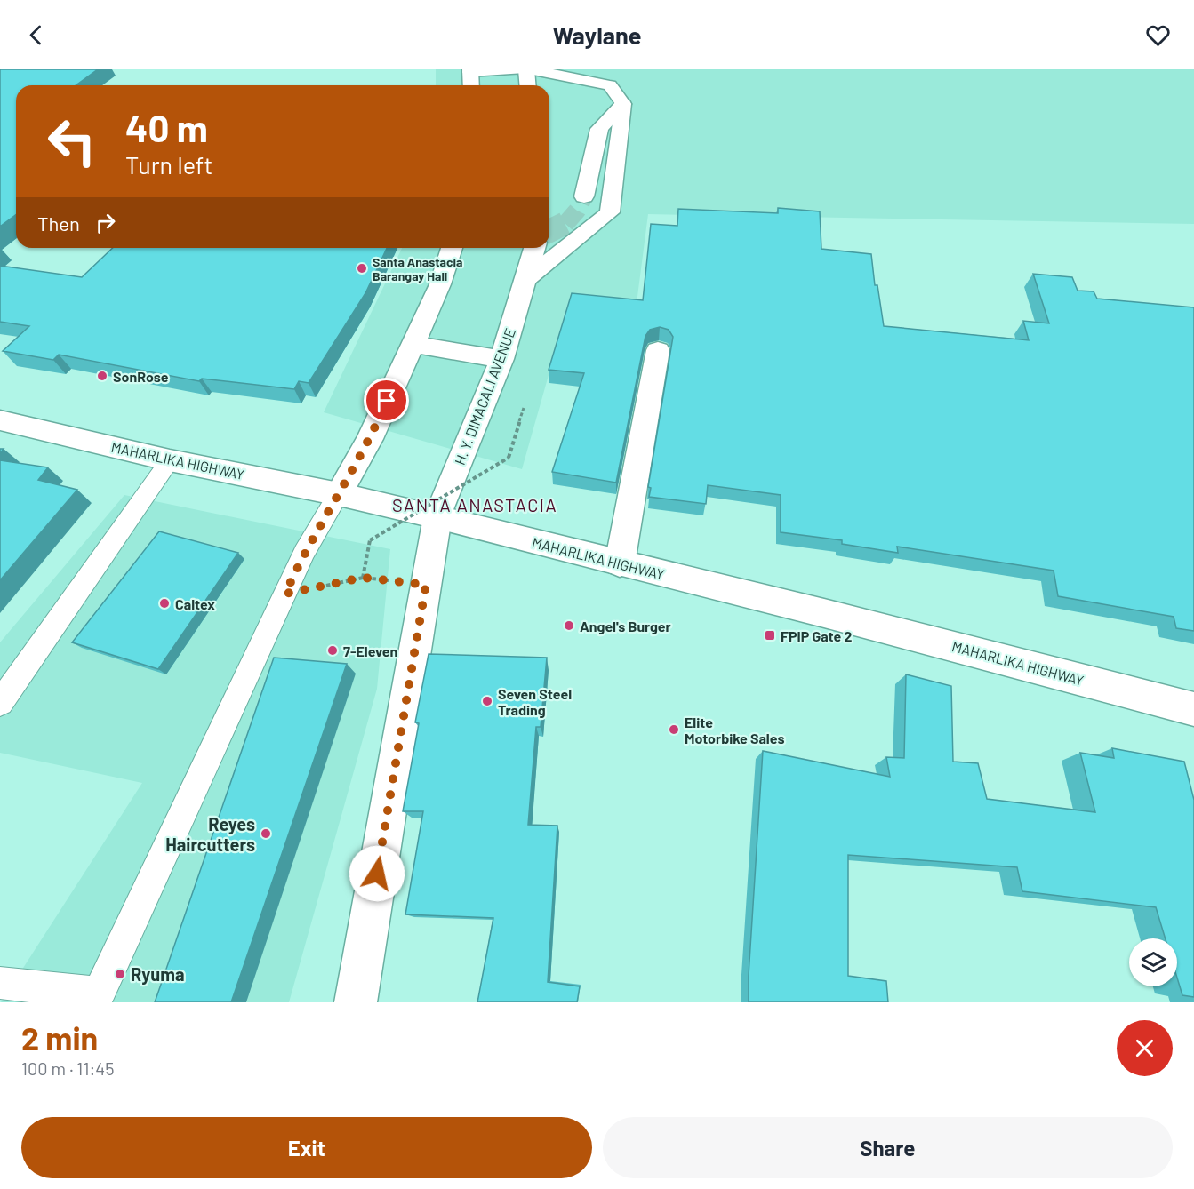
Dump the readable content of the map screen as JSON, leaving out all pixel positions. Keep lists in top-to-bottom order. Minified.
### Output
{"streets":{"main road":["H. Y. DIMACALI AVENUE","MAHARLIKA HIGHWAY"]},"crossings":[["H. Y. DIMACALI AVENUE","MAHARLIKA HIGHWAY"]],"districts":["SANTA ANASTACIA"],"places":{"other":["Santa Anastacia Barangay Hall","SonRose","Caltex","Angel's Burger","7-Eleven","Seven Steel Trading","Elite Motorbike Sales","Reyes Haircutters","Ryuma"],"transit":["FPIP Gate 2"]},"page":{"header":"Waylane","turn":["40 m","Turn left"],"then":"Then","heading":["2 min","100 m · 11:45"],"buttons":["Exit","Share"]}}
